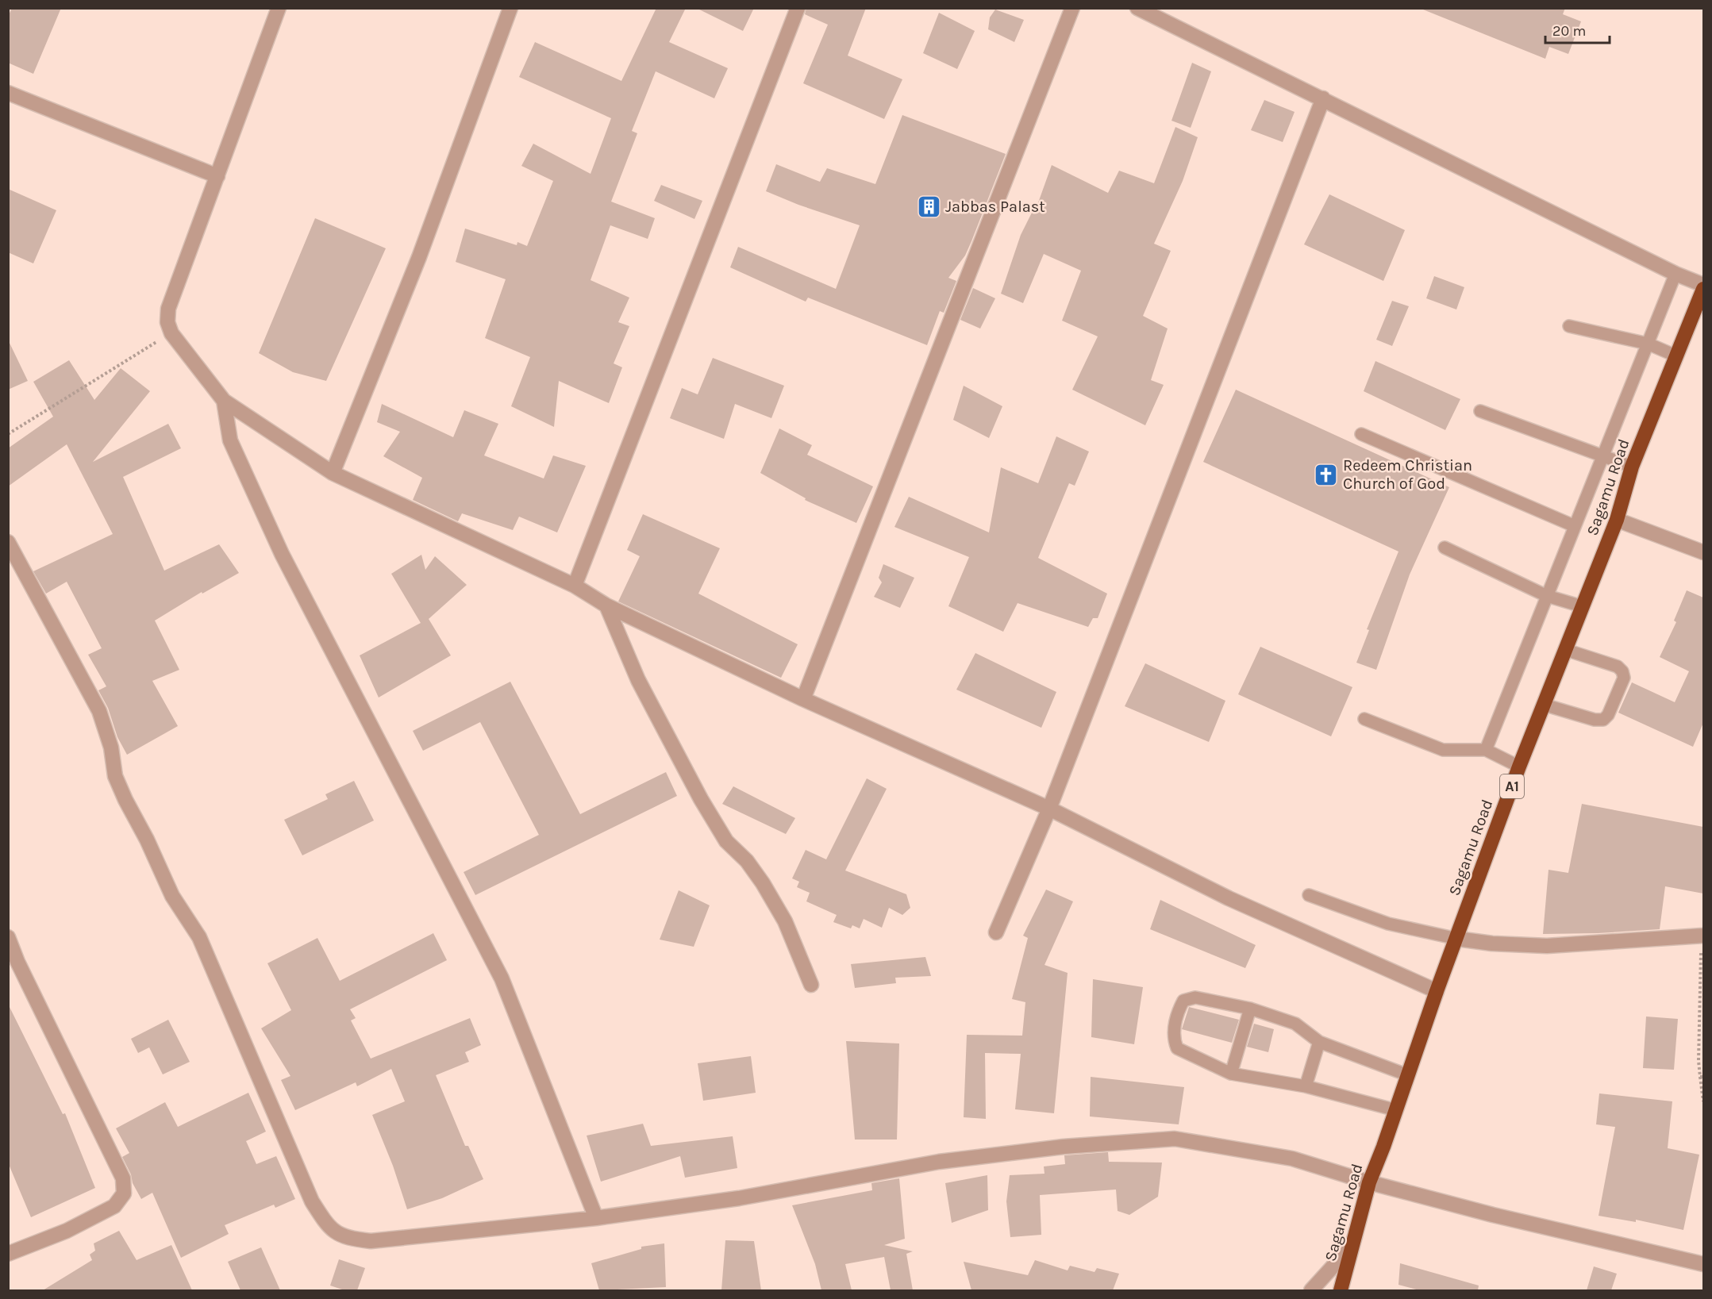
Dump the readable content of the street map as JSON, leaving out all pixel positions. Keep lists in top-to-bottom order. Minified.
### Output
{"streets":{"highway":["Sagamu Road","A1"]},"places":{"building":["Jabbas Palast"],"church":["Redeem Christian Church of God"]},"scale_bar":"20 m"}
